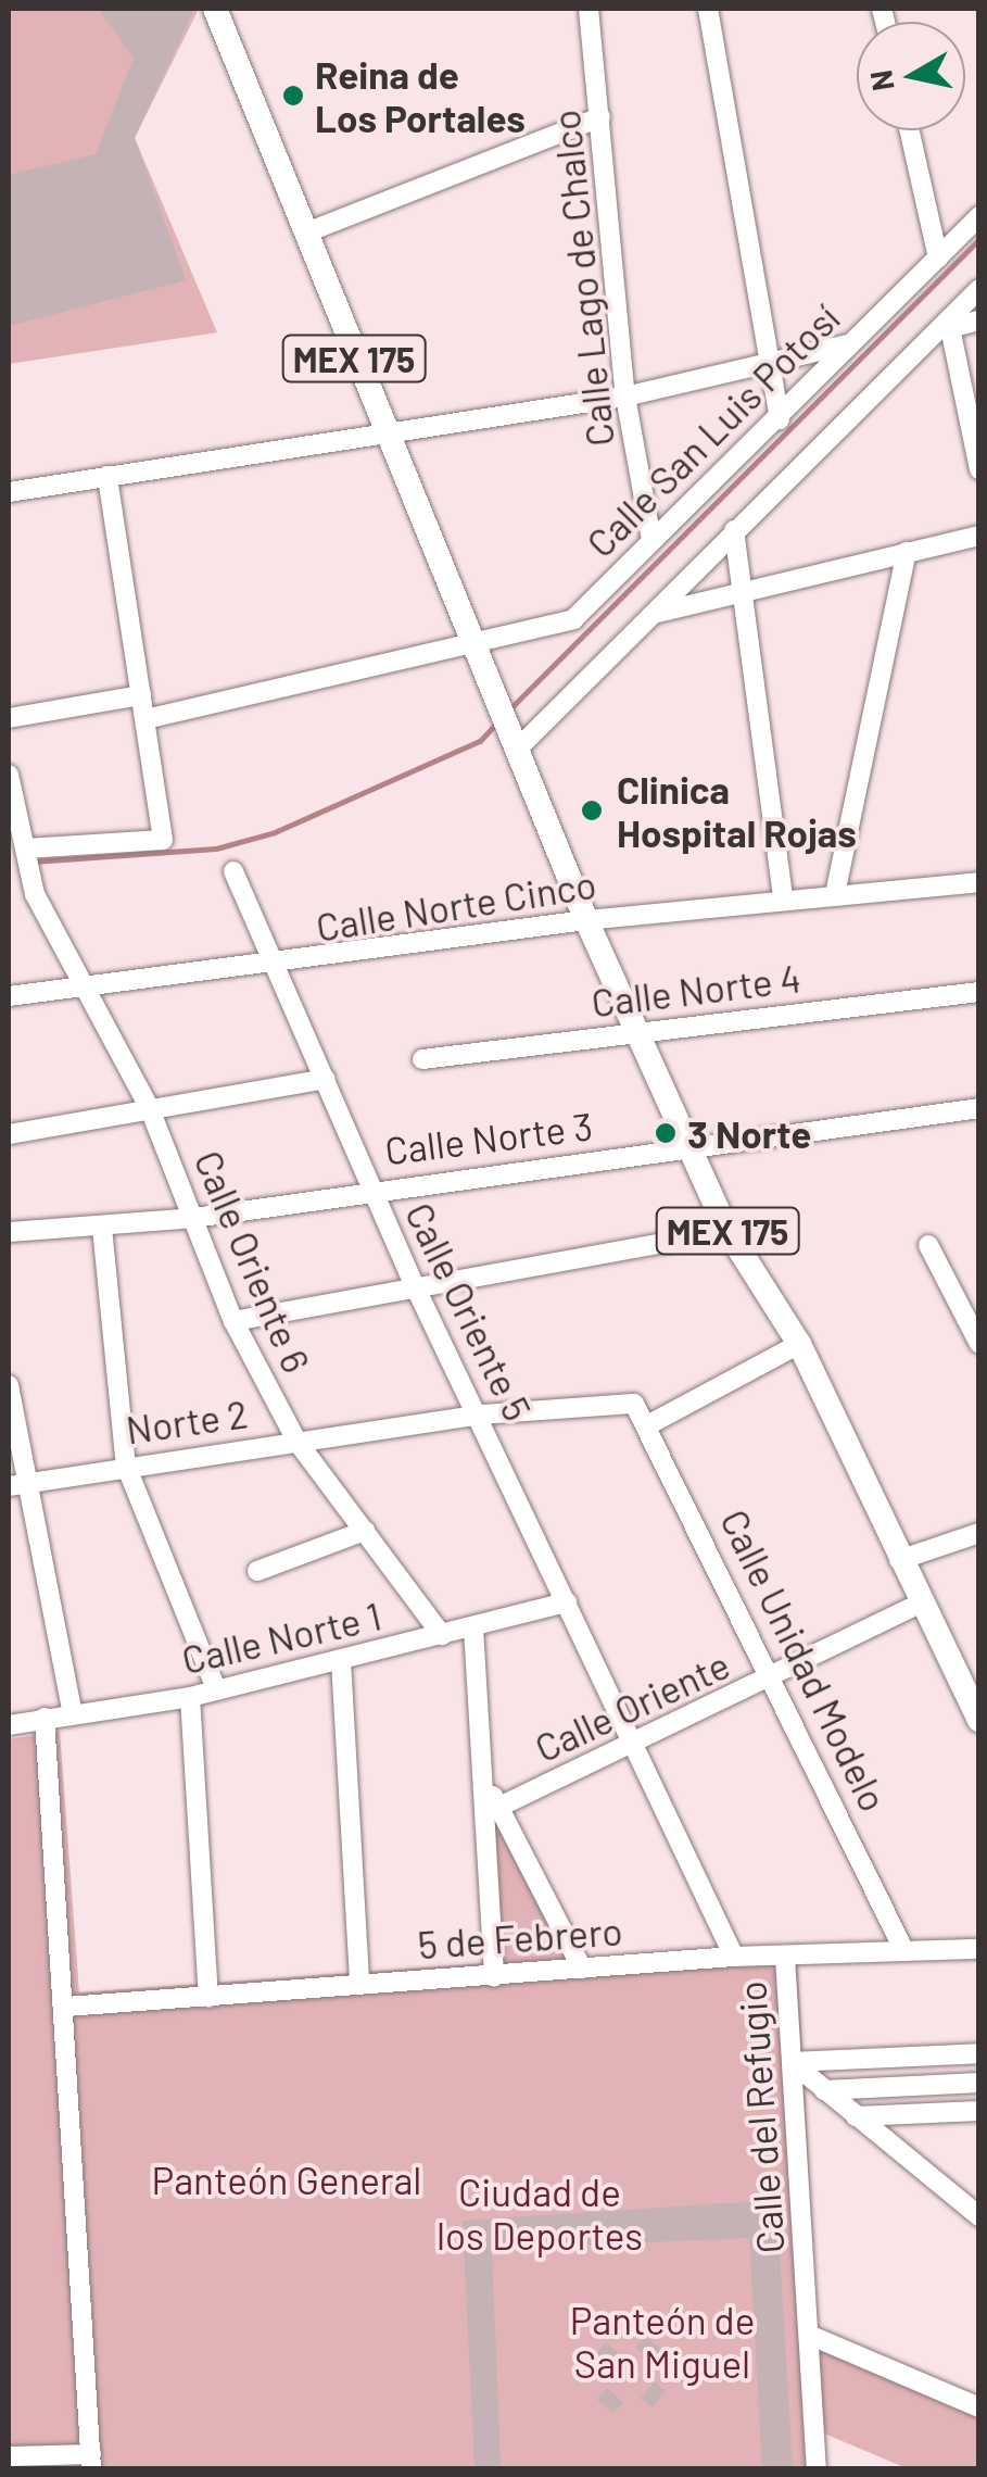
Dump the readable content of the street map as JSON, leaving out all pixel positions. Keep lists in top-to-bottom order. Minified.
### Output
{"streets":{"main road":["MEX 175"],"street":["Calle Lago de Chalco","Calle San Luis Potosí","Calle Norte Cinco","Calle Norte 4","Calle Norte 3","Calle Oriente 6","Calle Oriente 5","Norte 2","Calle Norte 1","Calle Unidad Modelo","Calle Oriente","5 de Febrero","Calle del Refugio"]},"crossings":[["Calle Lago de Chalco","Calle San Luis Potosí"],["MEX 175","Calle San Luis Potosí"],["MEX 175","Calle Norte Cinco"],["MEX 175","Calle Norte 4"],["MEX 175","Calle Norte 3"],["Calle Norte Cinco","Calle Oriente 6"],["Calle Norte Cinco","Calle Oriente 5"],["Calle Norte 3","Calle Oriente 6"],["Calle Norte 3","Calle Oriente 5"],["Calle Oriente 6","Norte 2"],["Calle Oriente 6","Calle Norte 1"],["Calle Oriente 5","Norte 2"],["Calle Oriente 5","Calle Norte 1"],["Calle Oriente 5","Calle Oriente"],["Calle Oriente 5","5 de Febrero"],["Norte 2","Calle Unidad Modelo"],["Calle Unidad Modelo","Calle Oriente"],["Calle Unidad Modelo","5 de Febrero"],["5 de Febrero","Calle del Refugio"]],"parks":["Panteón General","Ciudad de los Deportes","Panteón de San Miguel"],"places":["Reina de Los Portales","Clinica Hospital Rojas","3 Norte"],"north":"left"}
